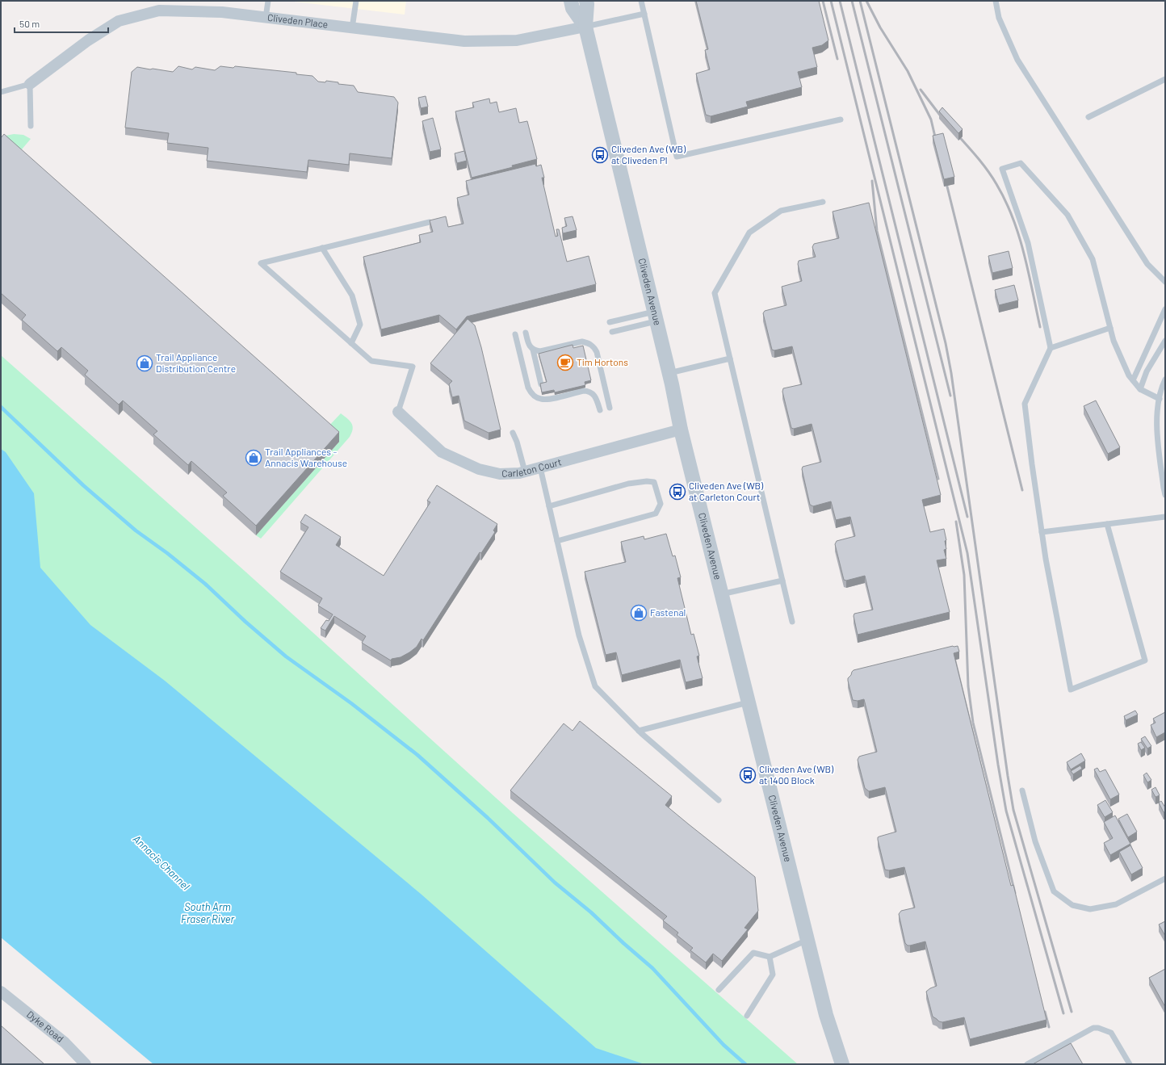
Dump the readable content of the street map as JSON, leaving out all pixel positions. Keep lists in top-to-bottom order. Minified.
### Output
{"streets":{"street":["Cliveden Place","Cliveden Avenue","Carleton Court","Dyke Road"]},"crossings":[["Cliveden Place","Cliveden Avenue"],["Cliveden Avenue","Carleton Court"]],"water":["Annacis Channel","South Arm Fraser River"],"places":{"bus stop":["Cliveden Ave (WB) at Cliveden Pl","Cliveden Ave (WB) at Carleton Court","Cliveden Ave (WB) at 1400 Block"],"cafe":["Tim Hortons"],"shop":["Trail Appliance Distribution Centre","Trail Appliances - Annacis Warehouse","Fastenal"]},"scale_bar":"50 m"}
